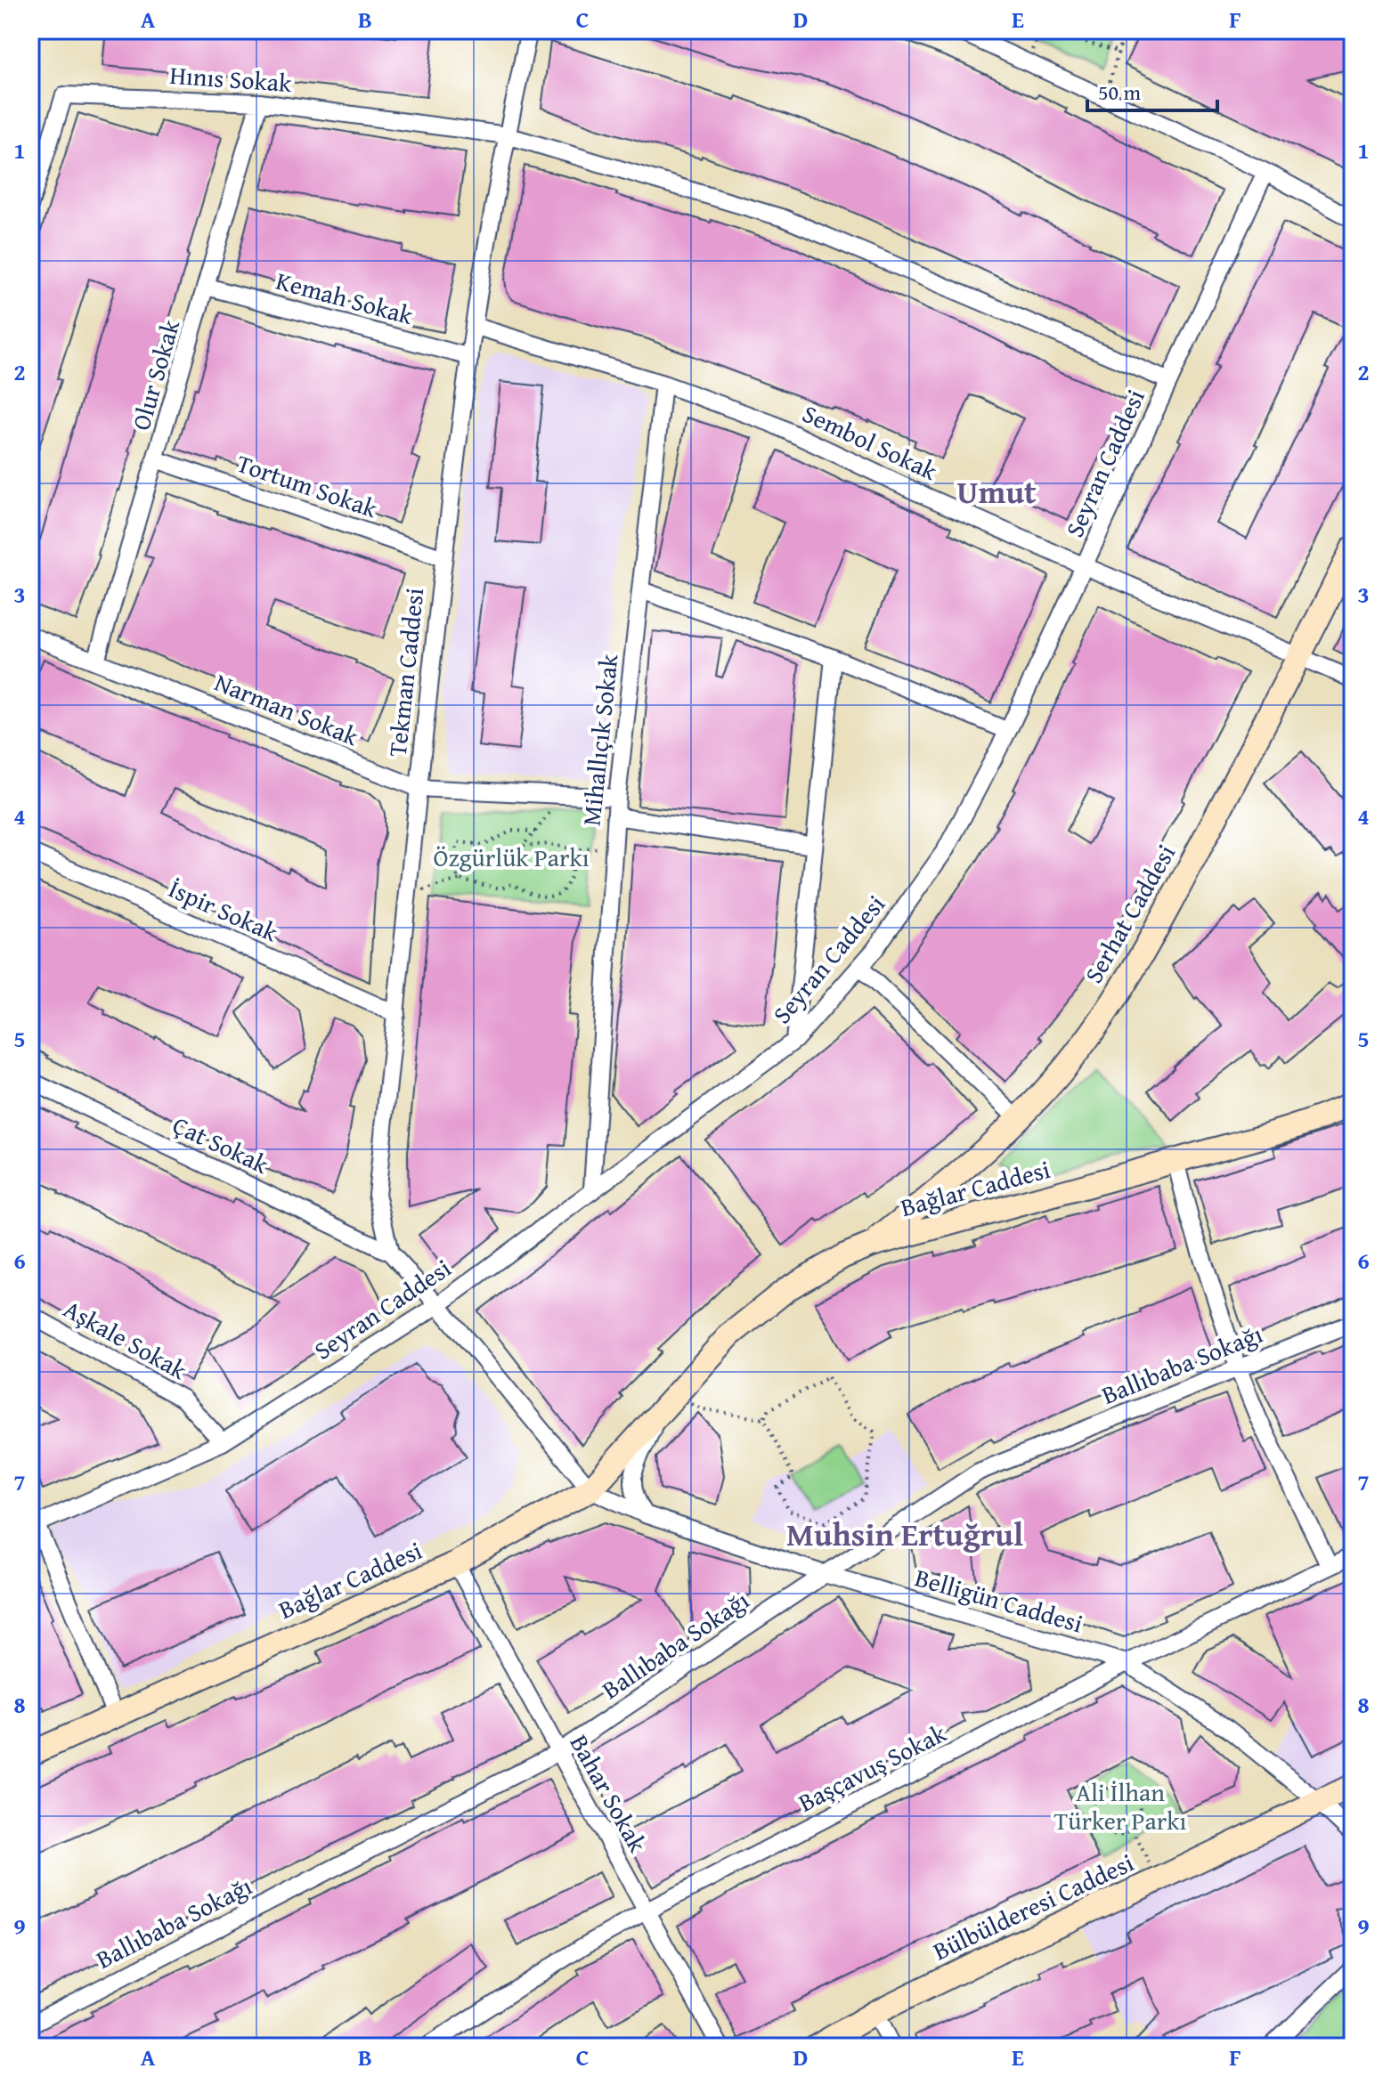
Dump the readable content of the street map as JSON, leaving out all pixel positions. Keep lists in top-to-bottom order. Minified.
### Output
{"streets":{"main road":["Serhat Caddesi","Bağlar Caddesi","Bülbülderesi Caddesi"],"street":["Hınıs Sokak","Kemah Sokak","Olur Sokak","Sembol Sokak","Seyran Caddesi","Tortum Sokak","Tekman Caddesi","Narman Sokak","Mihallıçık Sokak","İspir Sokak","Çat Sokak","Aşkale Sokak","Ballıbaba Sokağı","Belligün Caddesi","Başçavuş Sokak","Bahar Sokak"]},"crossings":[["Hınıs Sokak","Olur Sokak"],["Hınıs Sokak","Seyran Caddesi"],["Hınıs Sokak","Tekman Caddesi"],["Kemah Sokak","Olur Sokak"],["Kemah Sokak","Tekman Caddesi"],["Olur Sokak","Tortum Sokak"],["Olur Sokak","Narman Sokak"],["Sembol Sokak","Seyran Caddesi"],["Sembol Sokak","Tekman Caddesi"],["Sembol Sokak","Mihallıçık Sokak"],["Sembol Sokak","Serhat Caddesi"],["Seyran Caddesi","Tekman Caddesi"],["Seyran Caddesi","Mihallıçık Sokak"],["Seyran Caddesi","Aşkale Sokak"],["Tortum Sokak","Tekman Caddesi"],["Tekman Caddesi","Narman Sokak"],["Tekman Caddesi","İspir Sokak"],["Tekman Caddesi","Çat Sokak"],["Tekman Caddesi","Bağlar Caddesi"],["Tekman Caddesi","Belligün Caddesi"],["Narman Sokak","Mihallıçık Sokak"],["Serhat Caddesi","Bağlar Caddesi"],["Bağlar Caddesi","Belligün Caddesi"],["Bağlar Caddesi","Bahar Sokak"],["Ballıbaba Sokağı","Belligün Caddesi"],["Ballıbaba Sokağı","Bahar Sokak"],["Belligün Caddesi","Başçavuş Sokak"],["Belligün Caddesi","Bülbülderesi Caddesi"],["Başçavuş Sokak","Bahar Sokak"]],"districts":["Umut","Muhsin Ertuğrul"],"parks":["Özgürlük Parkı","Ali İlhan Türker Parkı"],"scale_bar":"50 m","grid":{"columns":["A","B","C","D","E","F"],"rows":["1","2","3","4","5","6","7","8","9"]}}
